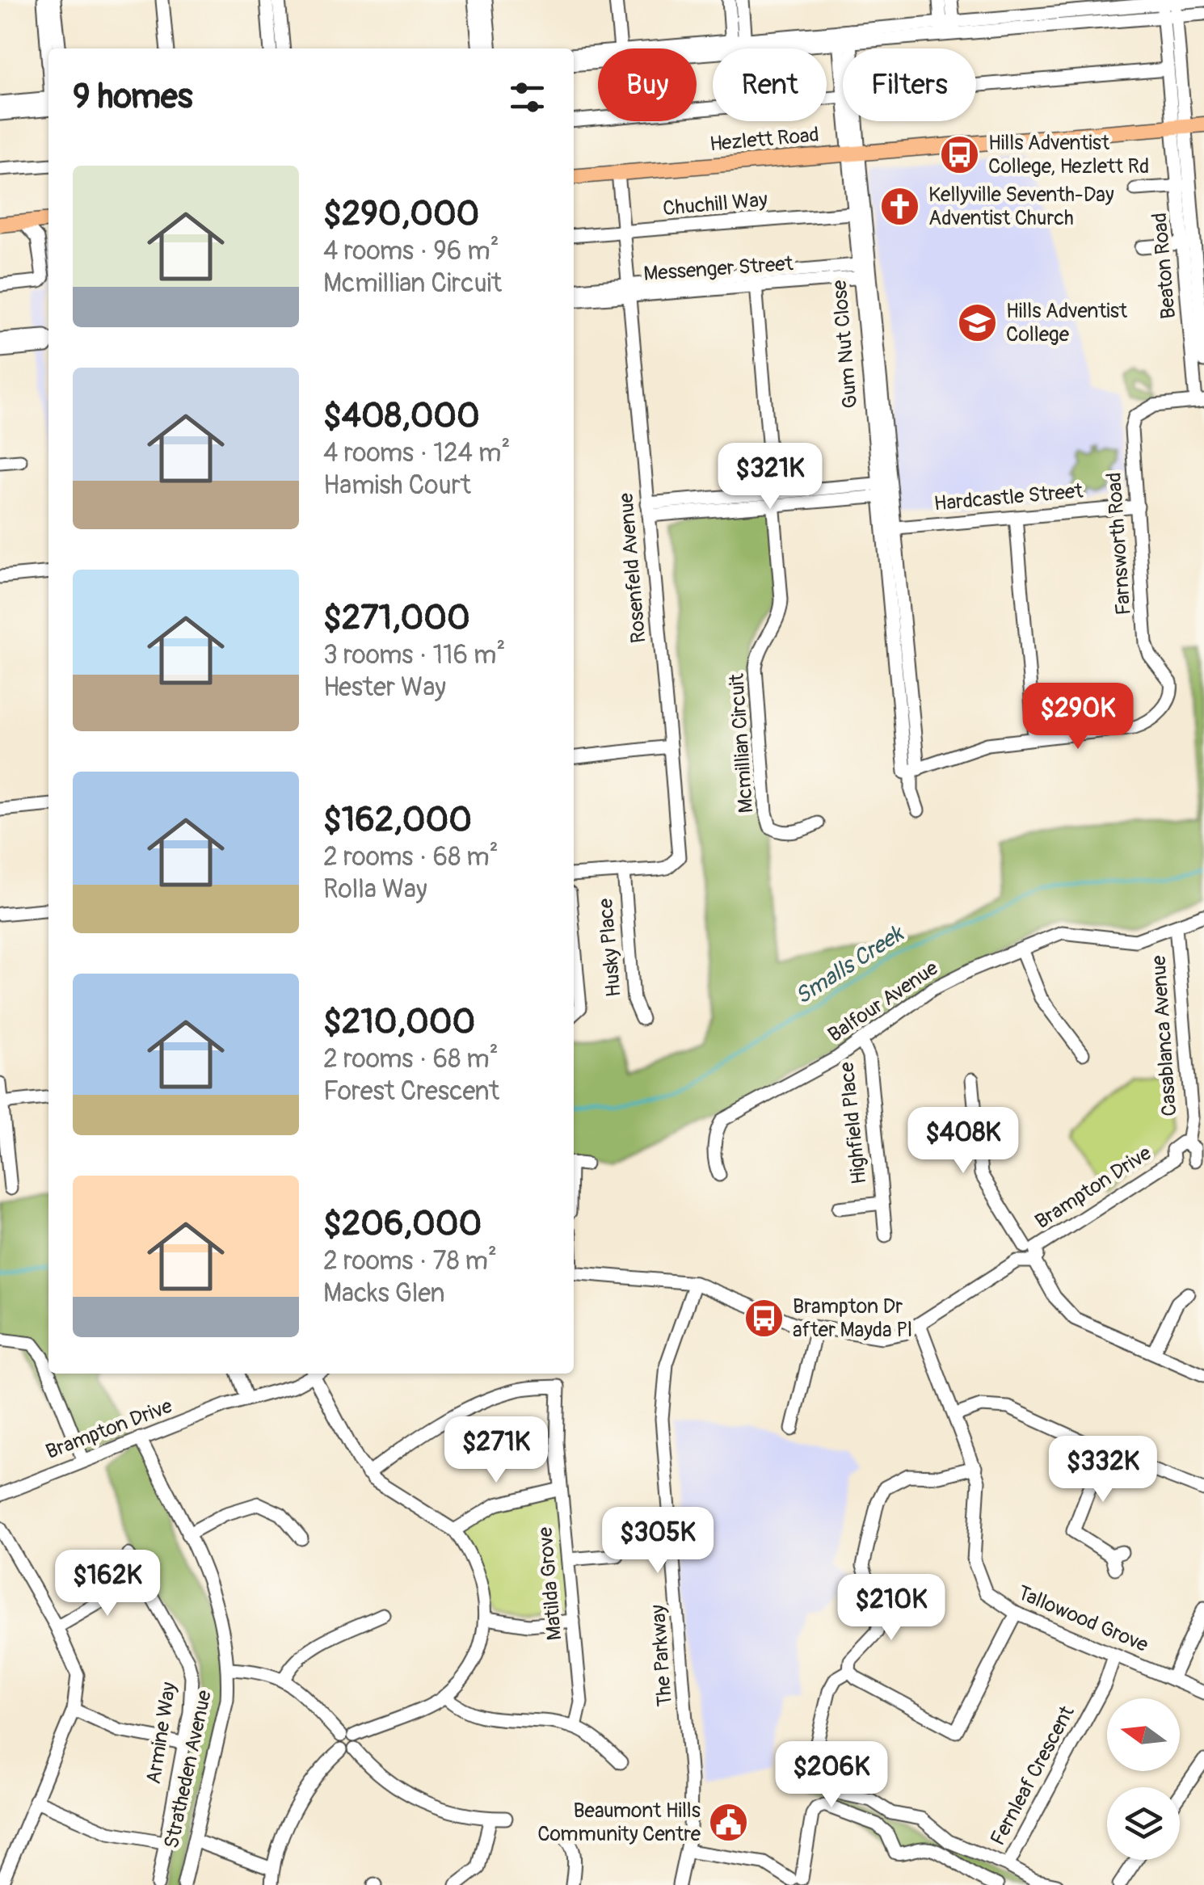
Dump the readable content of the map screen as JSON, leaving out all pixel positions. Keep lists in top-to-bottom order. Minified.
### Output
{"streets":{"main road":["Hezlett Road"],"street":["Chuchill Way","Beaton Road","Messenger Street","Gum Nut Close","Hardcastle Street","Farnsworth Road","Rosenfeld Avenue","Mcmillian Circuit","Husky Place","Balfour Avenue","Casablanca Avenue","Highfield Place","Brampton Drive","Matilda Grove","Tallowood Grove","The Parkway","Armine Way","Stratheden Avenue","Fernleaf Crescent"]},"crossings":[["Hezlett Road","Beaton Road"],["Hezlett Road","Gum Nut Close"],["Hezlett Road","Rosenfeld Avenue"],["Chuchill Way","Gum Nut Close"],["Chuchill Way","Rosenfeld Avenue"],["Beaton Road","Farnsworth Road"],["Messenger Street","Gum Nut Close"],["Messenger Street","Rosenfeld Avenue"],["Messenger Street","Mcmillian Circuit"],["Gum Nut Close","Hardcastle Street"],["Hardcastle Street","Farnsworth Road"],["Rosenfeld Avenue","Husky Place"],["Balfour Avenue","Casablanca Avenue"],["Balfour Avenue","Highfield Place"],["Casablanca Avenue","Brampton Drive"],["Brampton Drive","Tallowood Grove"],["Brampton Drive","The Parkway"],["Brampton Drive","Stratheden Avenue"],["Tallowood Grove","Fernleaf Crescent"]],"water":["Smalls Creek"],"places":{"bus stop":["Hills Adventist College, Hezlett Rd","Brampton Dr after Mayda Pl"],"church":["Kellyville Seventh-Day Adventist Church"],"school or university":["Hills Adventist College"],"public building":["Beaumont Hills Community Centre"]},"north":"left","page":{"chip":["Buy","Rent","Filters"],"heading":"9 homes","list":[{"name":"$290,000","note":"4 rooms · 96 m² · Mcmillian Circuit"},{"name":"$408,000","note":"4 rooms · 124 m² · Hamish Court"},{"name":"$271,000","note":"3 rooms · 116 m² · Hester Way"},{"name":"$162,000","note":"2 rooms · 68 m² · Rolla Way"},{"name":"$210,000","note":"2 rooms · 68 m² · Forest Crescent"},{"name":"$206,000","note":"2 rooms · 78 m² · Macks Glen"}],"price":["$321K","$290K","$408K","$271K","$332K","$305K","$162K","$210K","$206K"]}}
